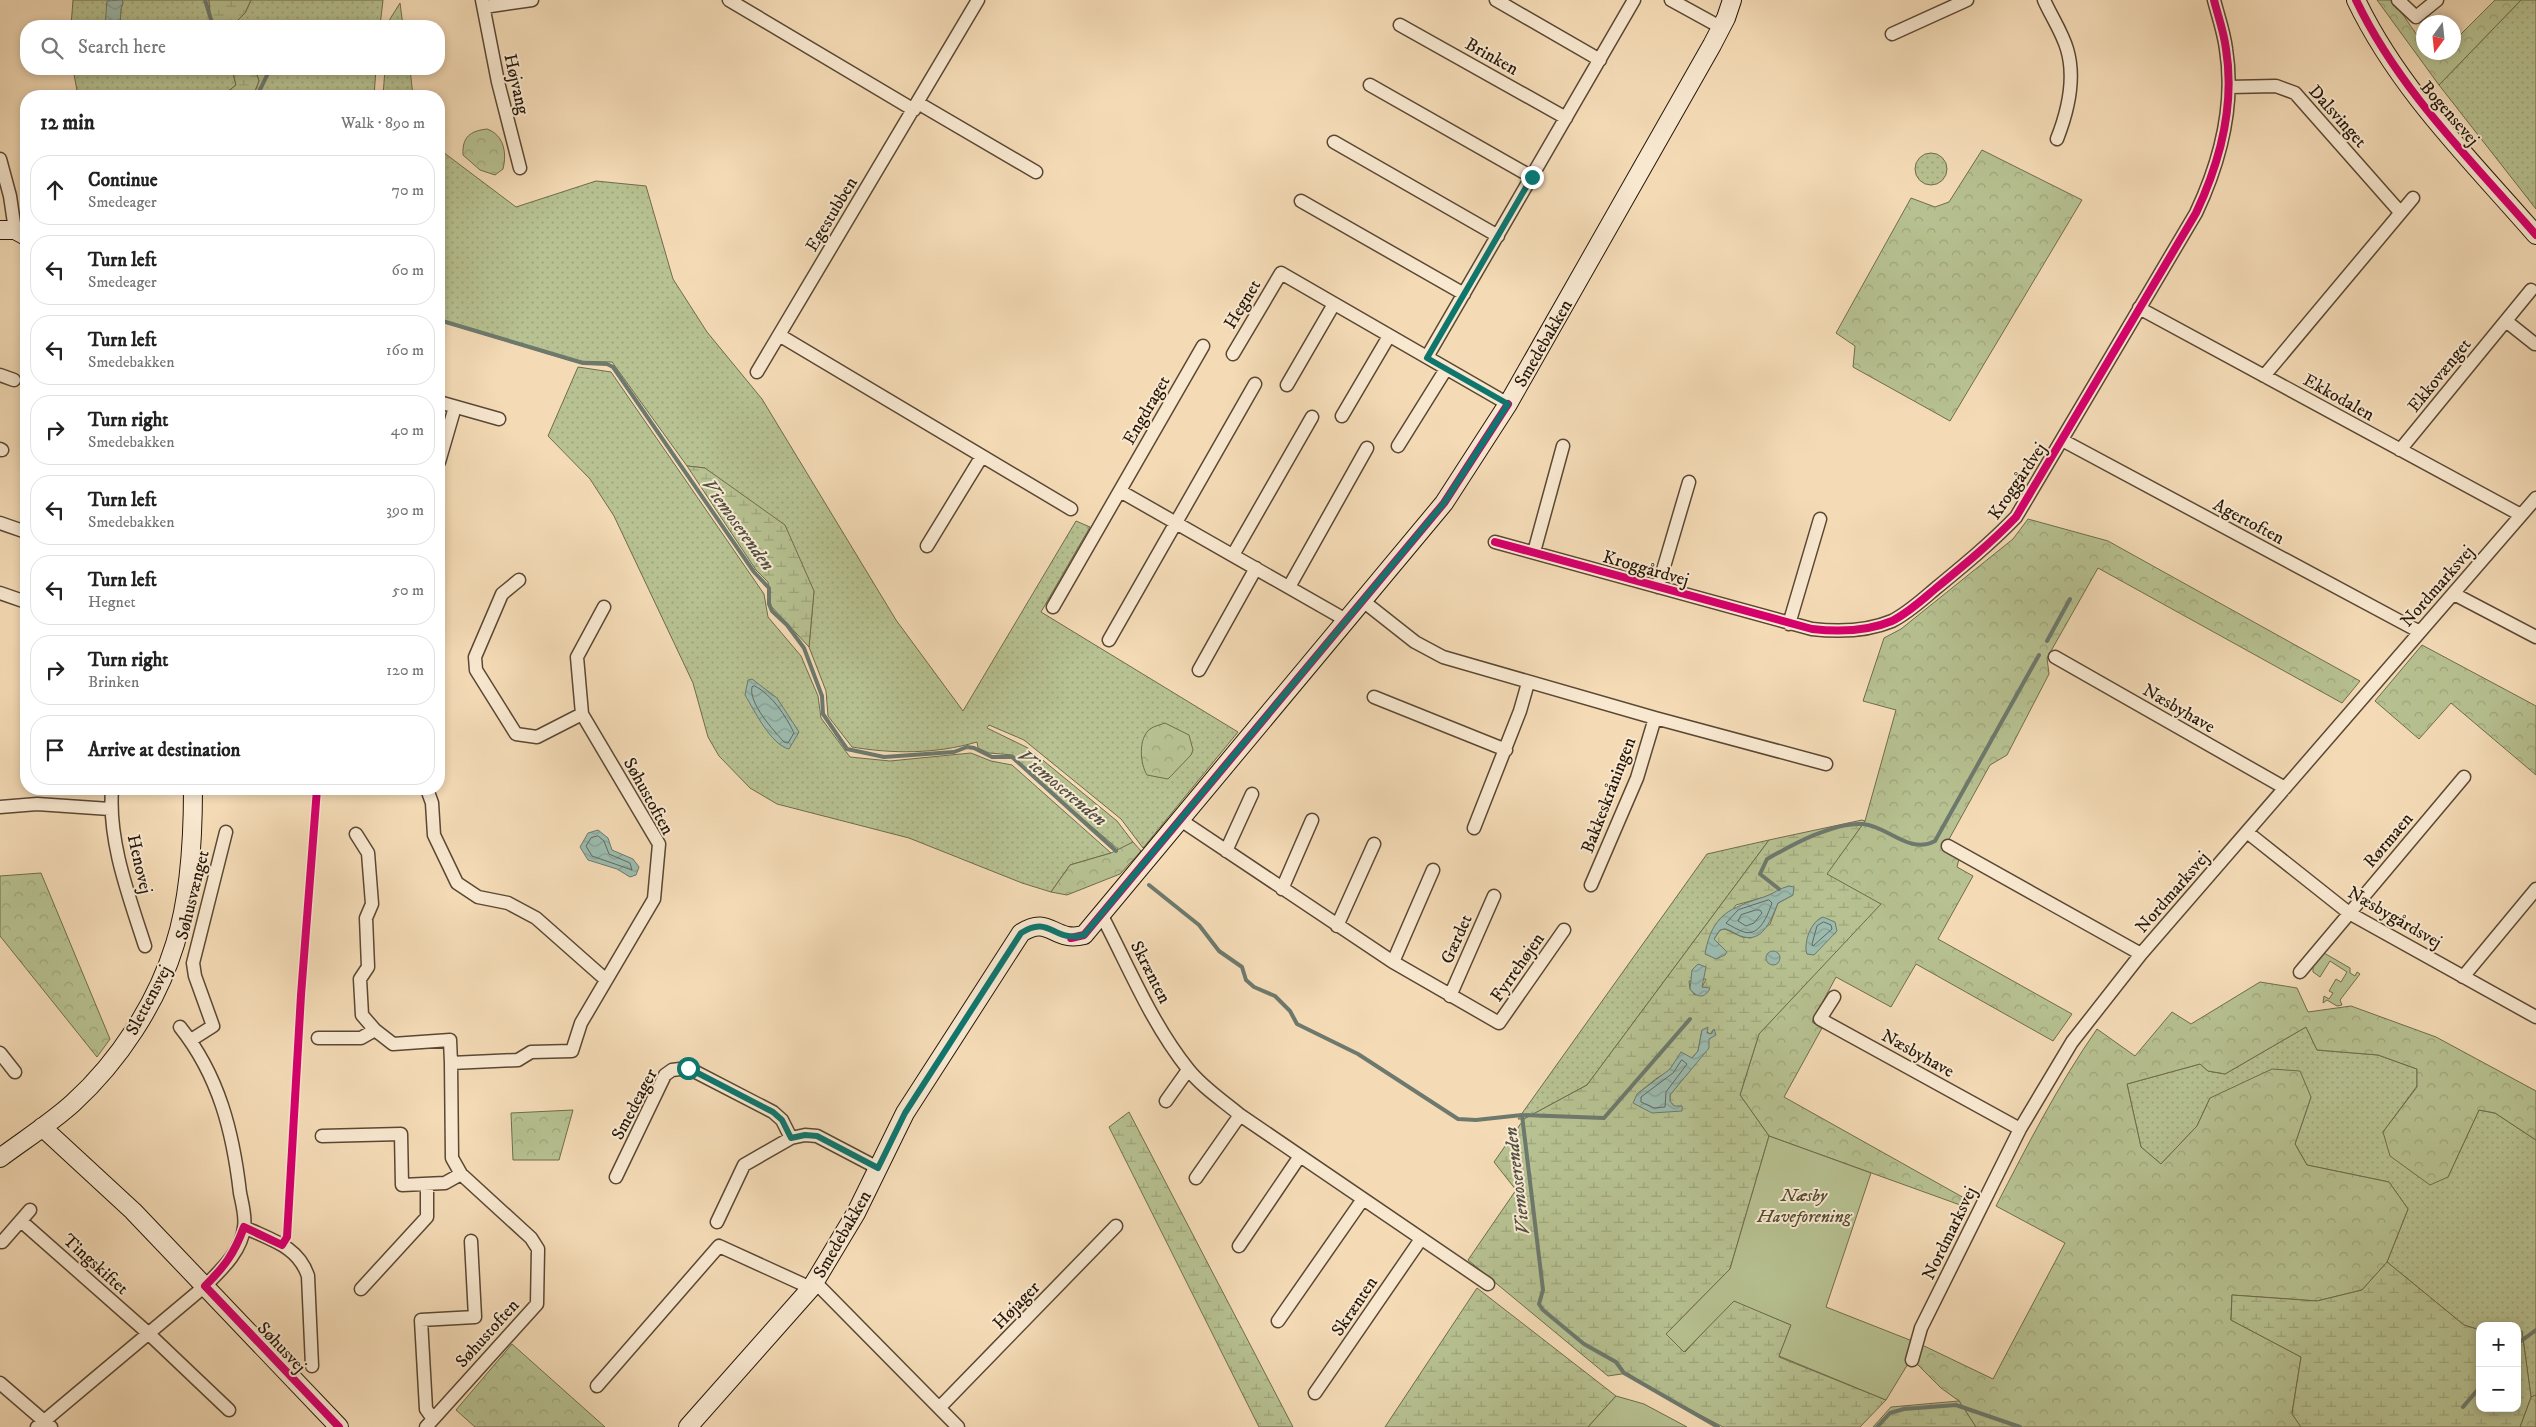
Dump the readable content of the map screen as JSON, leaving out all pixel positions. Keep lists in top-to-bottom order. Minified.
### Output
{"streets":{"street":["Brinken","Højvang","Bogensevej","Dalsvinget","Egestubben","Hegnet","Smedebakken","Ekkovænget","Ekkodalen","Engdraget","Kroggårdvej","Agertoften","Nordmarksvej","Næsbyhave","Bakkeskråningen","Søhustoften","Rørmaen","Henovej","Søhusvænget","Næsbygårdsvej","Gærdet","Fyrrehøjen","Skrænten","Slettensvej","Smedeager","Tingskiftet","Højager","Søhusvej"]},"crossings":[["Dalsvinget","Kroggårdvej"],["Hegnet","Smedebakken"],["Smedebakken","Bakkeskråningen"],["Smedebakken","Gærdet"],["Smedebakken","Skrænten"],["Ekkovænget","Ekkodalen"],["Ekkodalen","Kroggårdvej"],["Ekkodalen","Nordmarksvej"],["Kroggårdvej","Agertoften"],["Agertoften","Nordmarksvej"],["Nordmarksvej","Næsbyhave"],["Nordmarksvej","Næsbygårdsvej"],["Rørmaen","Næsbygårdsvej"],["Gærdet","Fyrrehøjen"],["Slettensvej","Søhusvej"]],"water":["Viemoserenden"],"parks":["Næsby Haveforening"],"north":"bottom","page":{"search":"Search here","heading":["12 min","Walk · 890 m"],"list":[["Continue","Smedeager","70 m"],["Turn left","Smedeager","60 m"],["Turn left","Smedebakken","160 m"],["Turn right","Smedebakken","40 m"],["Turn left","Smedebakken","390 m"],["Turn left","Hegnet","50 m"],["Turn right","Brinken","120 m"],"Arrive at destination"],"map_buttons":["+","−"]}}
